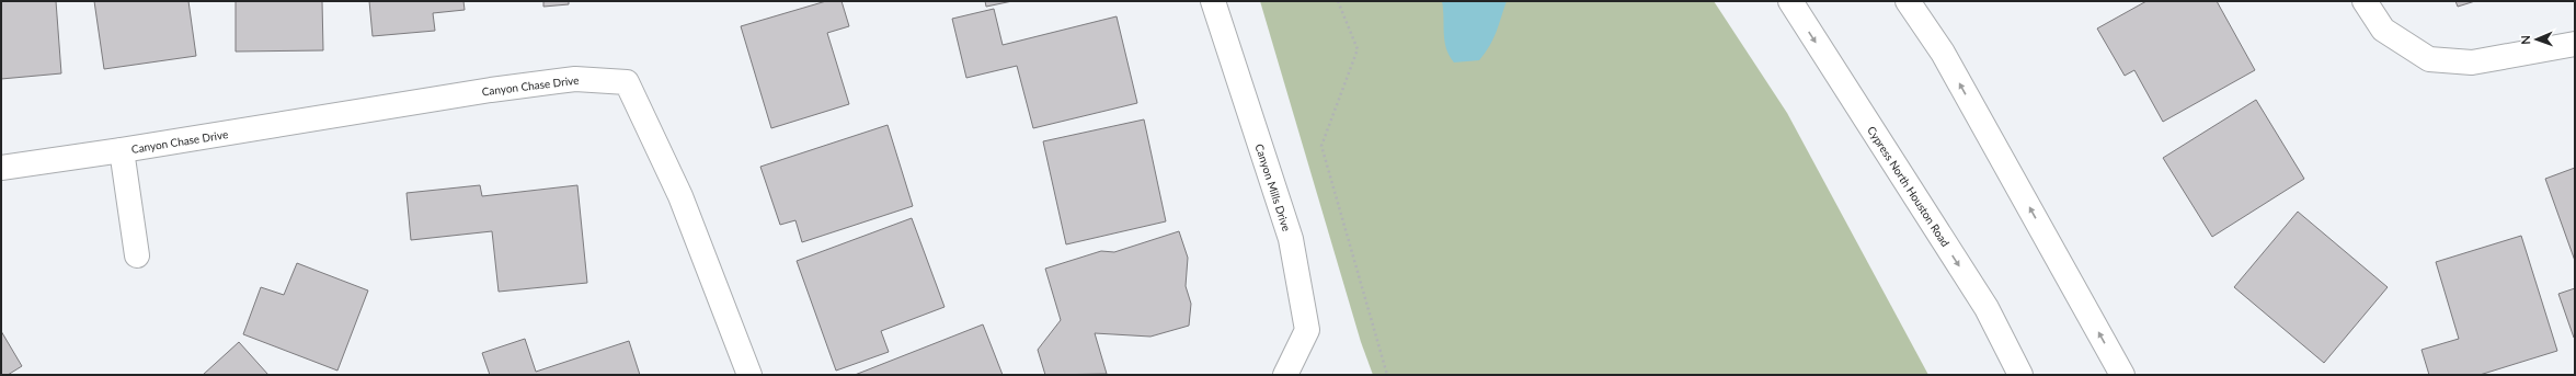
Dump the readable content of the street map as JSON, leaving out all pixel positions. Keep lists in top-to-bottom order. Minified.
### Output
{"streets":{"street":["Canyon Chase Drive","Cypress North Houston Road","Canyon Mills Drive"]},"north":"left"}
